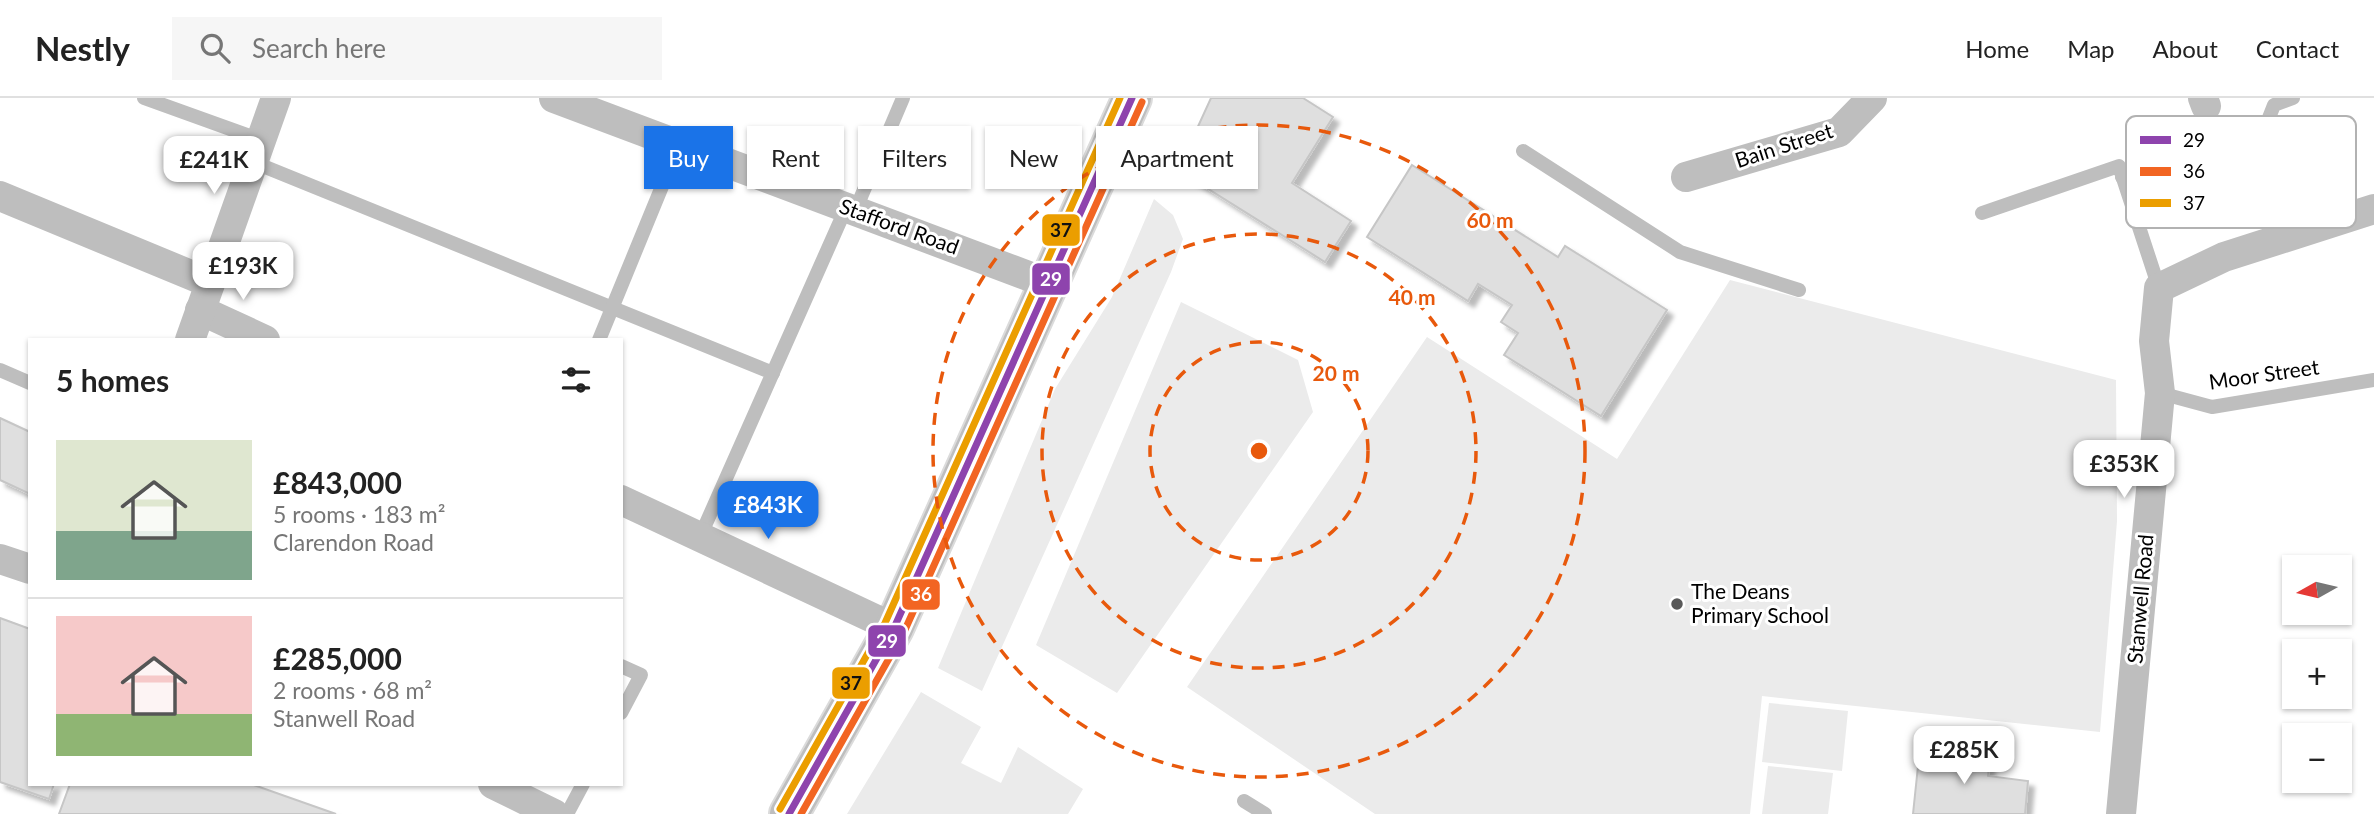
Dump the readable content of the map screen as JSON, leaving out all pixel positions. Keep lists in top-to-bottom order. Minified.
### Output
{"streets":{"street":["Bain Street","Stafford Road","Stanwell Road"],"lane":["Moor Street"]},"crossings":[["Moor Street","Stanwell Road"]],"places":["The Deans Primary School"],"lines":["transit line 29","transit line 37","transit line 36"],"legend":["29","36","37"],"north":"left","page":{"header":"Nestly","search":"Search here","nav":["Home","Map","About","Contact"],"chip":["Buy","Rent","Filters","New","Apartment"],"price":["£241K","£193K","£353K","£843K","£285K"],"heading":"5 homes","list":[{"name":"£843,000","note":"5 rooms · 183 m² · Clarendon Road"},{"name":"£285,000","note":"2 rooms · 68 m² · Stanwell Road"}],"map_buttons":["+","−"]},"rings":["60 m","40 m","20 m"]}
